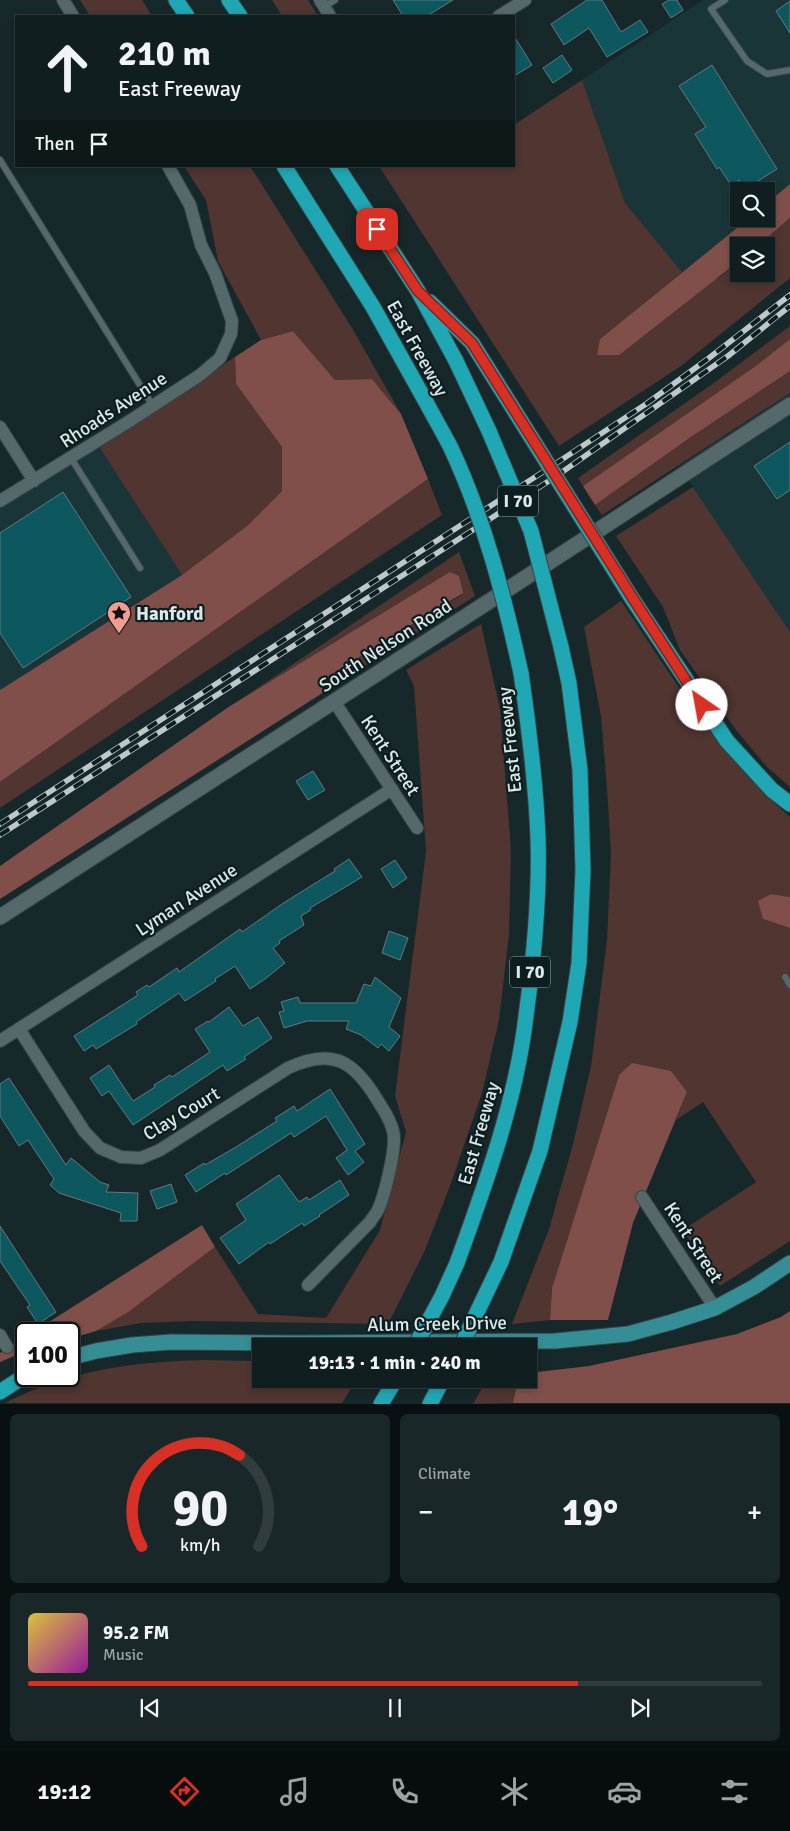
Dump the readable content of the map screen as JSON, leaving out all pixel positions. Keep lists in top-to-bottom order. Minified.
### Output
{"streets":{"highway":["East Freeway","I 70"],"main road":["Alum Creek Drive"],"street":["Rhoads Avenue","South Nelson Road","Kent Street","Lyman Avenue","Clay Court"]},"crossings":[["South Nelson Road","Kent Street"],["Kent Street","Lyman Avenue"],["Kent Street","Alum Creek Drive"],["Lyman Avenue","Clay Court"]],"places":{"place":["Hanford"]},"page":{"turn":["210 m","East Freeway"],"then":"Then","limit":"100","trip":"19:13 · 1 min · 240 m","tile":"Climate","heat":["−","19°","+"],"song":["95.2 FM","Music"],"tabs":"19:12","gauge":["90","km/h"]}}
